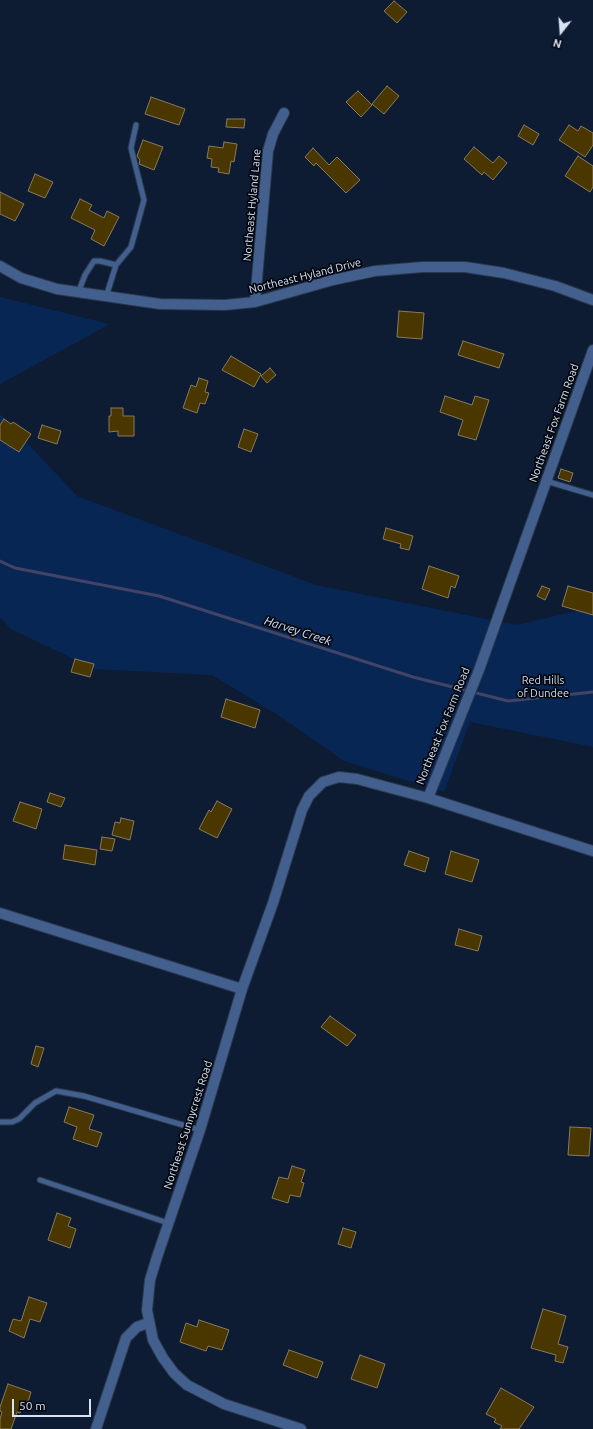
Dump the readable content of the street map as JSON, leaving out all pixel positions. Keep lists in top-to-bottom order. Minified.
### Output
{"streets":{"street":["Northeast Hyland Lane","Northeast Hyland Drive","Northeast Fox Farm Road","Northeast Sunnycrest Road"]},"crossings":[["Northeast Hyland Lane","Northeast Hyland Drive"],["Northeast Fox Farm Road","Northeast Sunnycrest Road"]],"water":["Harvey Creek"],"parks":["Red Hills of Dundee"],"scale_bar":"50 m","north":"bottom"}
